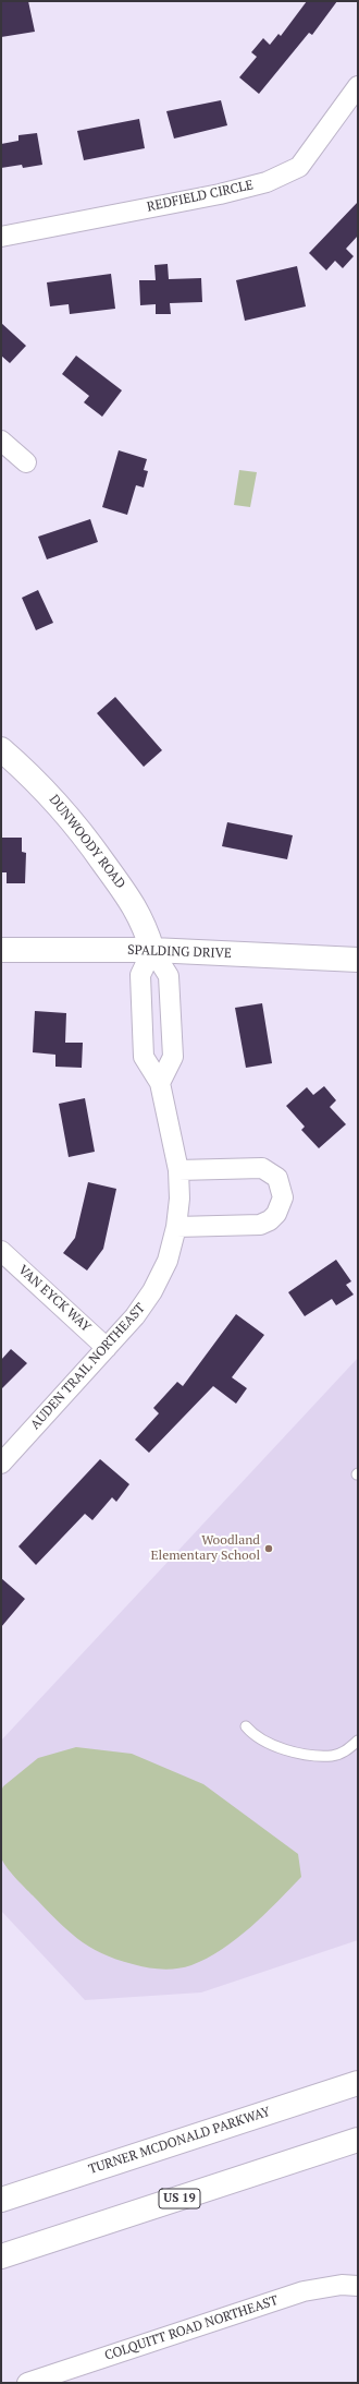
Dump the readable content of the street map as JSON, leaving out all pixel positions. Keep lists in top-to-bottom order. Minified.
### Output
{"streets":{"main road":["DUNWOODY ROAD","SPALDING DRIVE","TURNER MCDONALD PARKWAY","US 19"],"street":["REDFIELD CIRCLE","VAN EYCK WAY","AUDEN TRAIL NORTHEAST","COLQUITT ROAD NORTHEAST"]},"crossings":[["DUNWOODY ROAD","SPALDING DRIVE"],["DUNWOODY ROAD","AUDEN TRAIL NORTHEAST"],["SPALDING DRIVE","AUDEN TRAIL NORTHEAST"],["VAN EYCK WAY","AUDEN TRAIL NORTHEAST"]],"places":["Woodland Elementary School"]}
